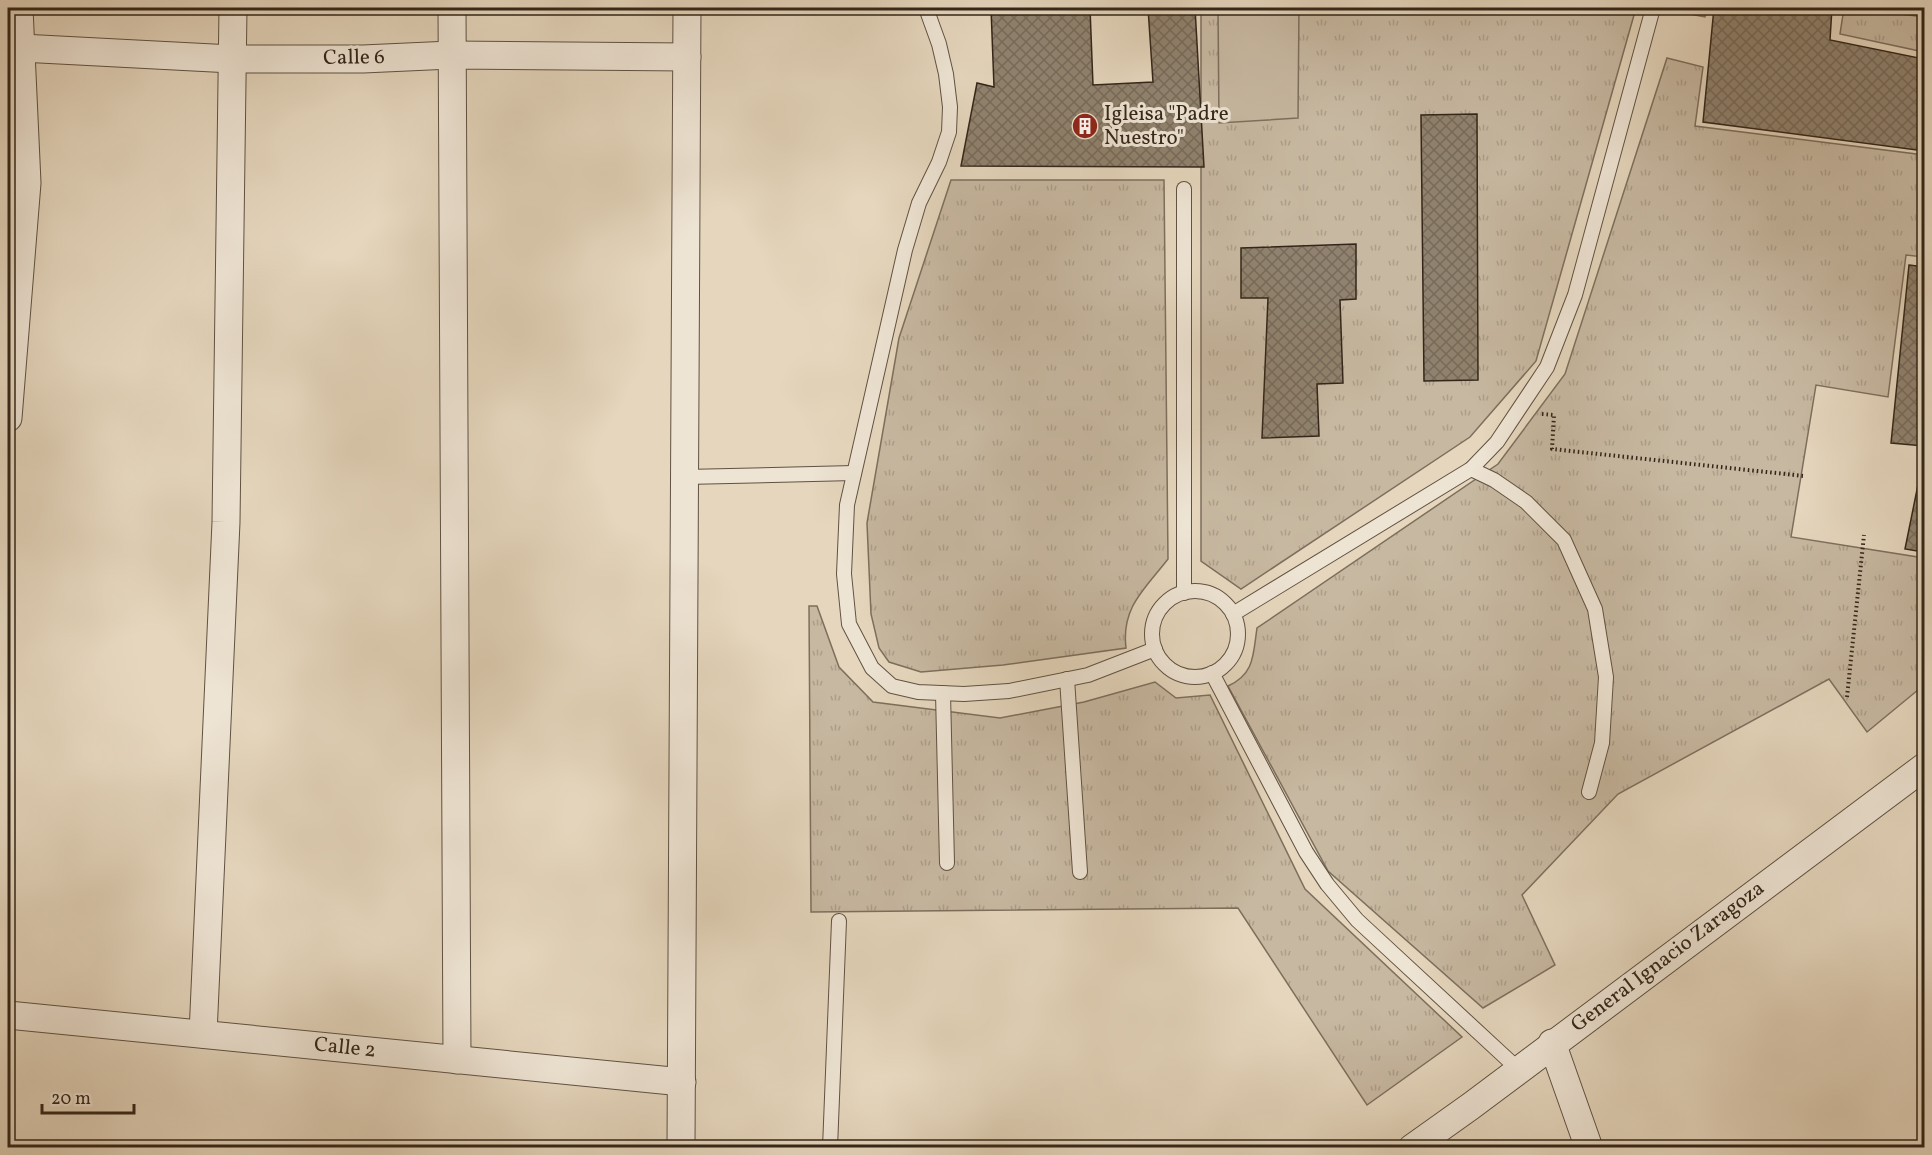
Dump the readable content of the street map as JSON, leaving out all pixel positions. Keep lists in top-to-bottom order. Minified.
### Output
{"streets":{"street":["Calle 6","General Ignacio Zaragoza","Calle 2"]},"places":{"building":["Igleisa \"Padre Nuestro\""]},"scale_bar":"20 m"}
